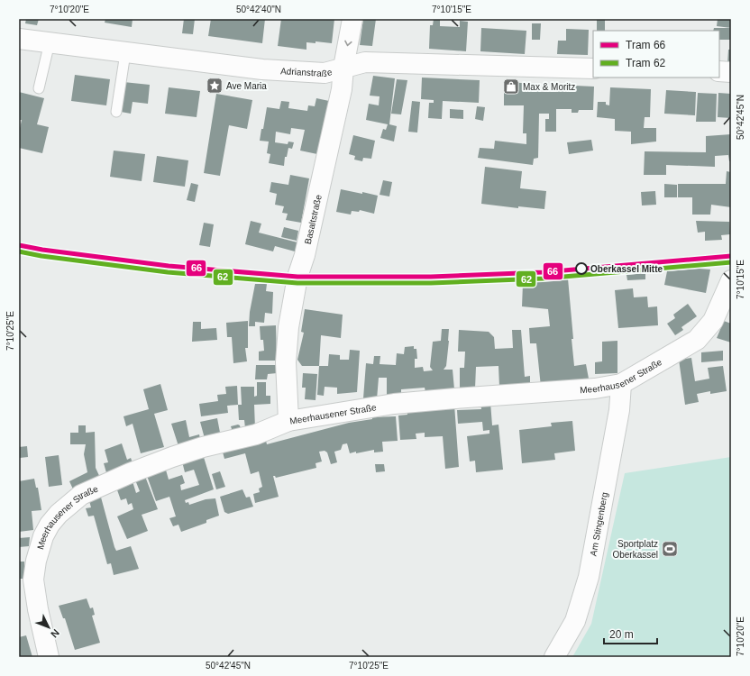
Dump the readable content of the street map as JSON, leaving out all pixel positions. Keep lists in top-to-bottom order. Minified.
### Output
{"streets":{"street":["Adrianstraße","Basaltstraße","Meerhausener Straße","Am Stingenberg"]},"crossings":[["Adrianstraße","Basaltstraße"],["Basaltstraße","Meerhausener Straße"],["Meerhausener Straße","Am Stingenberg"]],"places":{"place":["Ave Maria"],"shop":["Max & Moritz"],"other":["Oberkassel Mitte"],"sports":["Sportplatz Oberkassel"]},"lines":["tram line 66","tram line 62"],"legend":["Tram 66","Tram 62"],"scale_bar":"20 m","north":"bottom right","coordinates":["7°10'20\"E","50°42'40\"N","7°10'15\"E","50°42'45\"N","7°10'25\"E"]}
